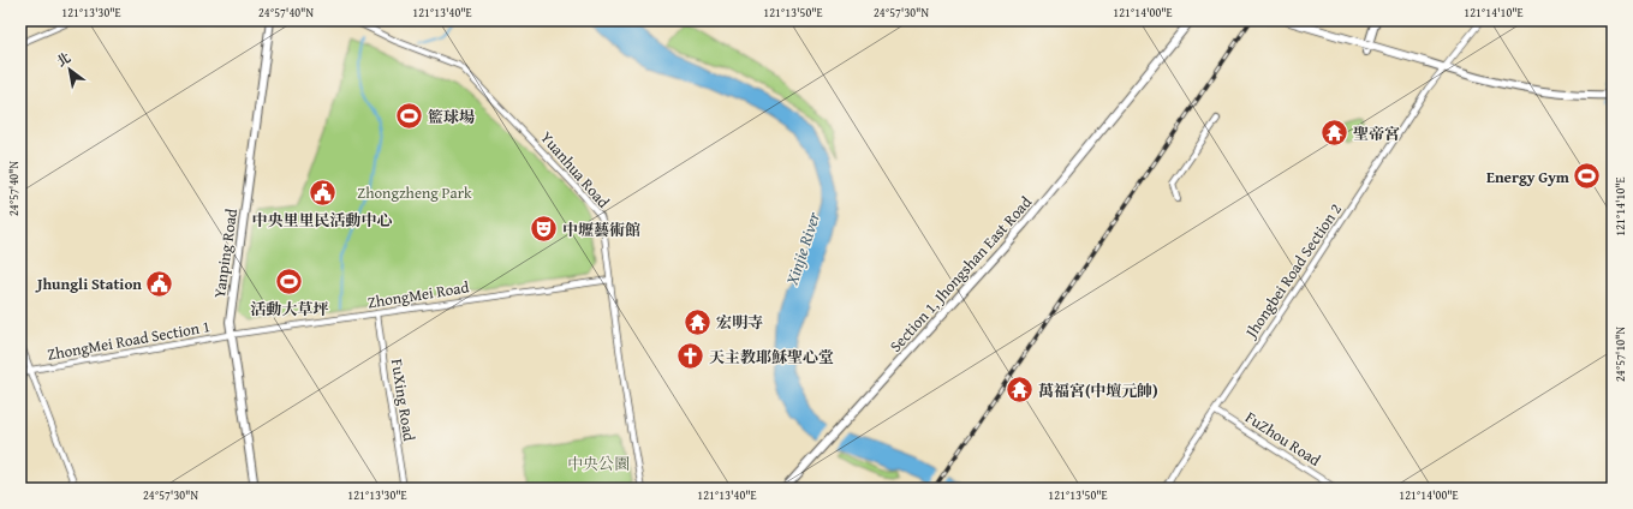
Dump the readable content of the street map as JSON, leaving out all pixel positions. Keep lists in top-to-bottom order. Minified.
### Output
{"streets":{"main road":["Yanping Road","Section 1, Jhongshan East Road"],"street":["Yuanhua Road","Jhongbei Road Section 2","ZhongMei Road","ZhongMei Road Section 1","FuXing Road","FuZhou Road"]},"crossings":[["Yuanhua Road","ZhongMei Road"],["Yanping Road","ZhongMei Road"],["Yanping Road","ZhongMei Road Section 1"],["Jhongbei Road Section 2","FuZhou Road"],["ZhongMei Road","ZhongMei Road Section 1"],["ZhongMei Road","FuXing Road"]],"water":["Xinjie River"],"parks":["Zhongzheng Park","中央公園"],"places":{"sports":["籃球場","Energy Gym","活動大草坪"],"temple":["聖帝宮","宏明寺","萬福宮(中壇元帥)"],"public building":["中央里里民活動中心","Jhungli Station"],"theatre":["中壢藝術館"],"church":["天主教耶穌聖心堂"]},"north":"top left","coordinates":["121°13'30\"E","24°57'40\"N","121°13'40\"E","121°13'50\"E","24°57'30\"N","121°14'00\"E","121°14'10\"E","24°57'10\"N"]}
